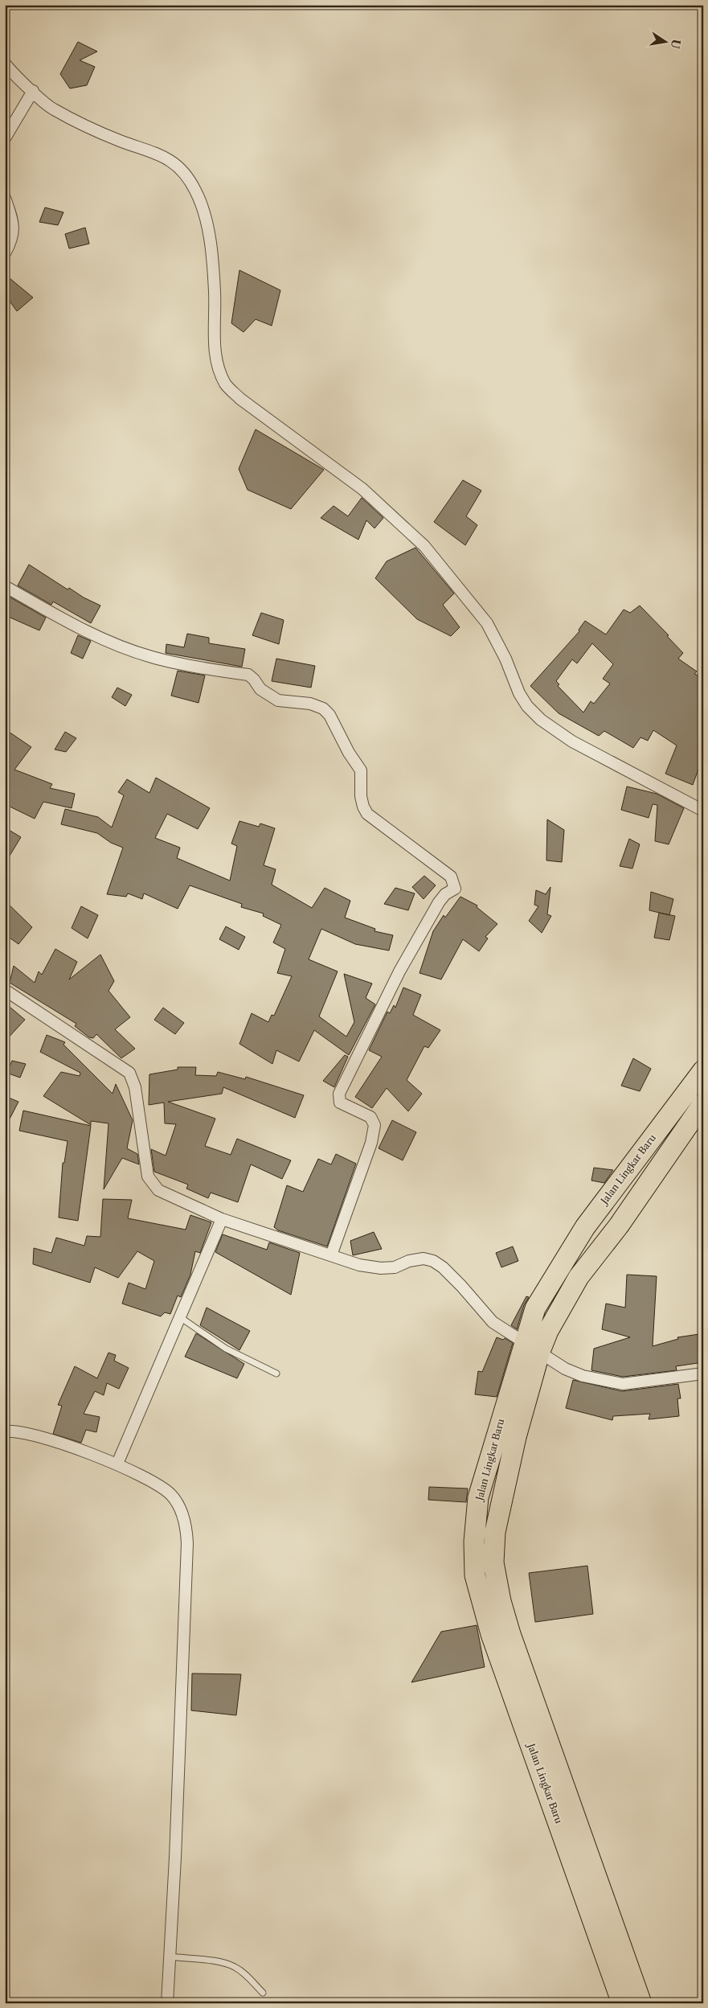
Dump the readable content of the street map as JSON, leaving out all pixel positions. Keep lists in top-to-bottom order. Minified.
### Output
{"streets":{"highway":["Jalan Lingkar Baru"]},"north":"right"}
